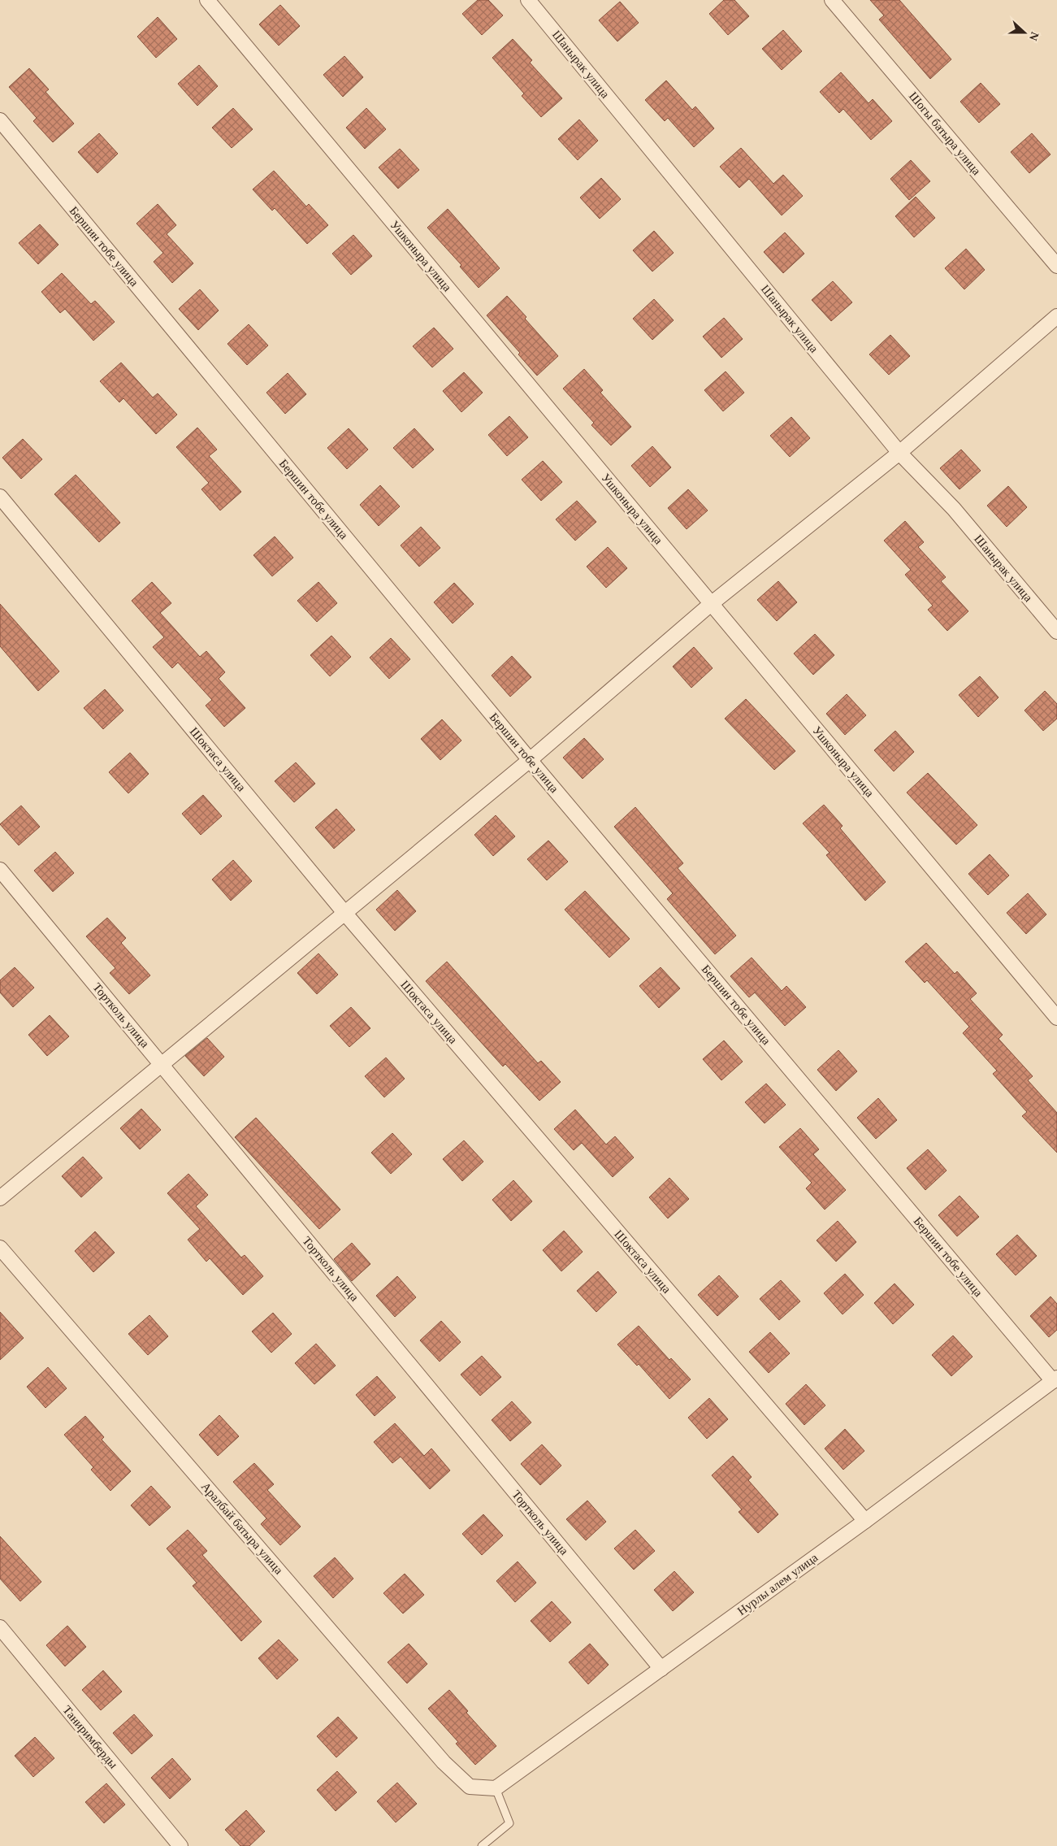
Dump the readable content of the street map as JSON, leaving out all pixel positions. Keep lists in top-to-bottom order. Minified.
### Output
{"streets":{"street":["Шанырак улица","Шогы батыра улица","Бершин тобе улица","Ушконыра улица","Шоктаса улица","Тортколь улица","Аралбай батыра улица","Нурлы алем улица","Таниримберды"]},"crossings":[["Бершин тобе улица","Нурлы алем улица"],["Шоктаса улица","Нурлы алем улица"],["Тортколь улица","Нурлы алем улица"],["Аралбай батыра улица","Нурлы алем улица"]],"north":"right"}
